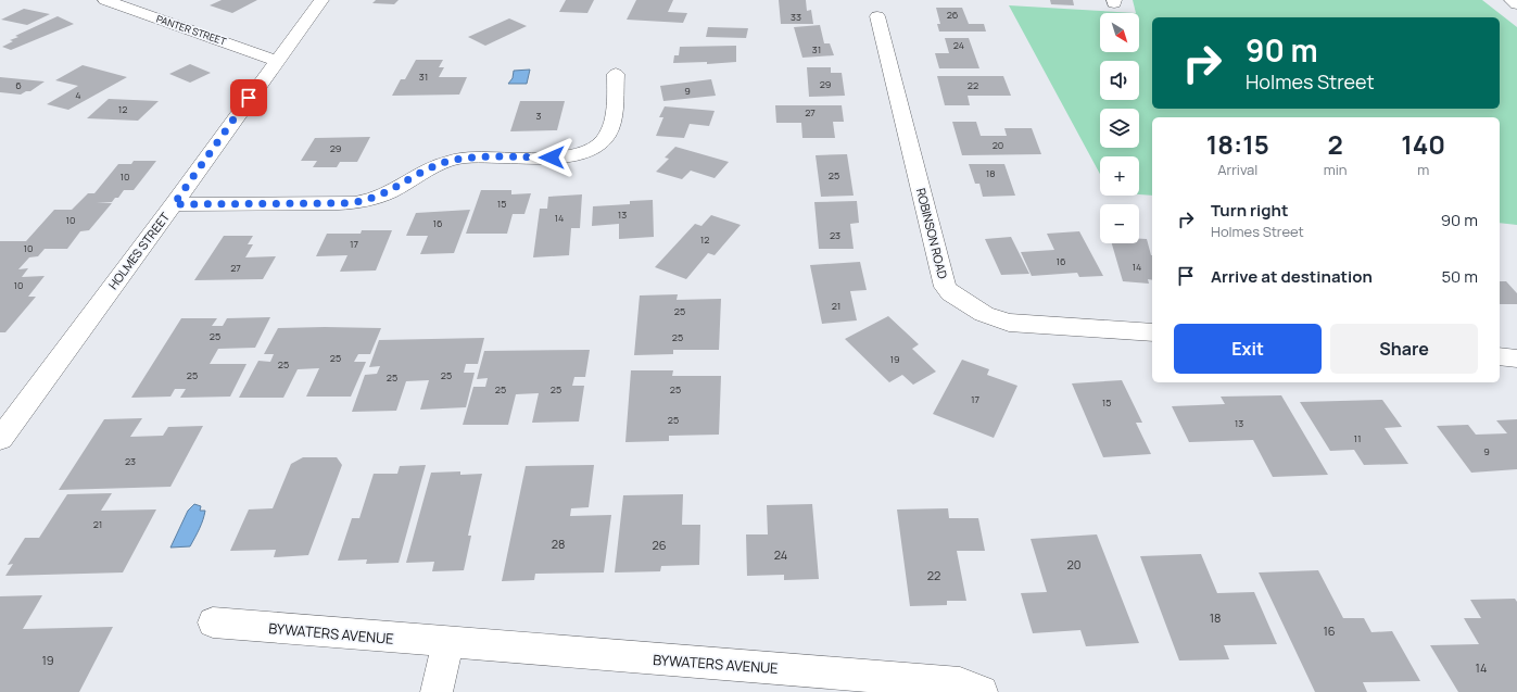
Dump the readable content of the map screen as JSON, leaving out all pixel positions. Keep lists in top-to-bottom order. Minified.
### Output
{"streets":{"street":["PANTER STREET","ROBINSON ROAD","HOLMES STREET","BYWATERS AVENUE"]},"crossings":[["PANTER STREET","HOLMES STREET"]],"house_numbers":["26","33","24","31","31","29","6","22","9","4","12","27","3","20","29","18","25","10","15","13","14","10","16","23","12","17","10","16","14","27","10","21","25","25","25","25","19","25","25","25","25","25","25","25","17","15","25","13","11","9","23","21","28","26","24","20","22","18","16","19","14"],"north":"bottom right","page":{"map_buttons":["+","−"],"turn":["90 m","Holmes Street"],"eta":["18:15","Arrival","2","min","140","m"],"list":[{"name":"Turn right","note":"Holmes Street","value":"90 m"},{"name":"Arrive at destination","value":"50 m"}],"buttons":["Exit","Share"]}}
